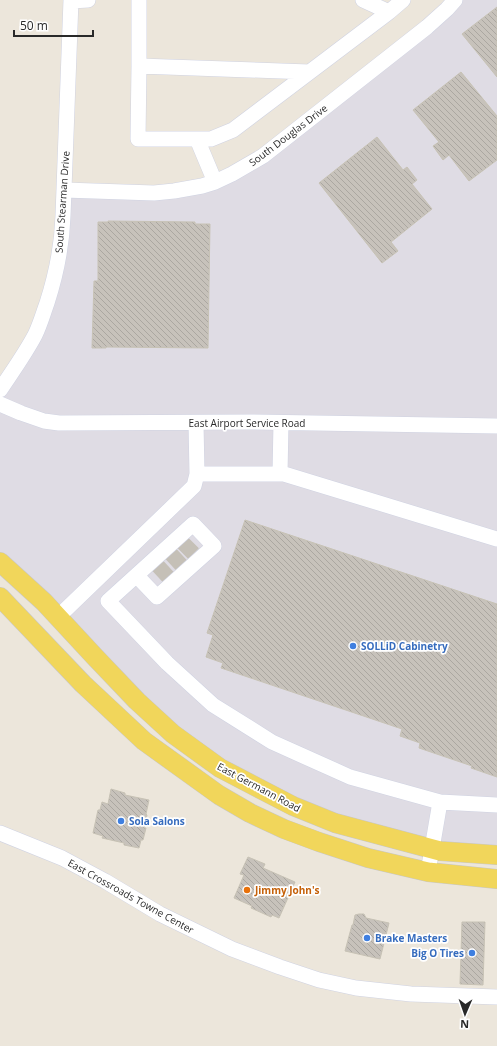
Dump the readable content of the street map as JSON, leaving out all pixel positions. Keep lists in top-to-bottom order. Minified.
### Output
{"streets":{"main road":["East Germann Road"],"street":["South Douglas Drive","South Stearman Drive","East Airport Service Road","East Crossroads Towne Center"]},"crossings":[["South Douglas Drive","South Stearman Drive"]],"places":["SOLLiD Cabinetry","Sola Salons","Jimmy John's","Brake Masters","Big O Tires"],"scale_bar":"50 m","north":"bottom"}
